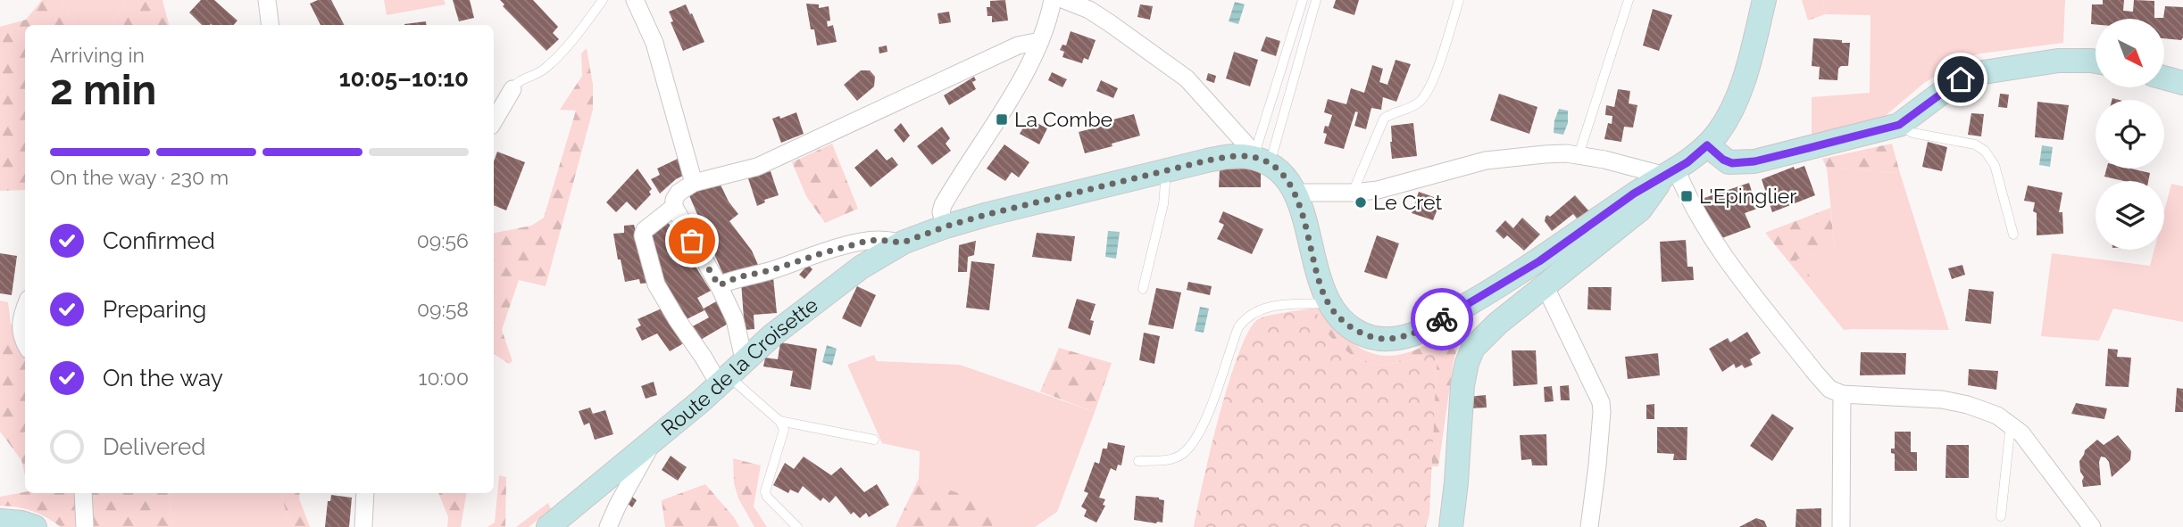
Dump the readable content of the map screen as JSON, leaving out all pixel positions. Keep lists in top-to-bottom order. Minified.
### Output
{"streets":{"street":["Route de la Croisette"]},"places":{"transit":["La Combe","L'Epinglier"],"other":["Le Cret"]},"north":"bottom right","page":{"heading":["2 min","Arriving in","10:05–10:10"],"bar":"On the way · 230 m","list":[["Confirmed","09:56"],["Preparing","09:58"],["On the way","10:00"],"Delivered"]}}
